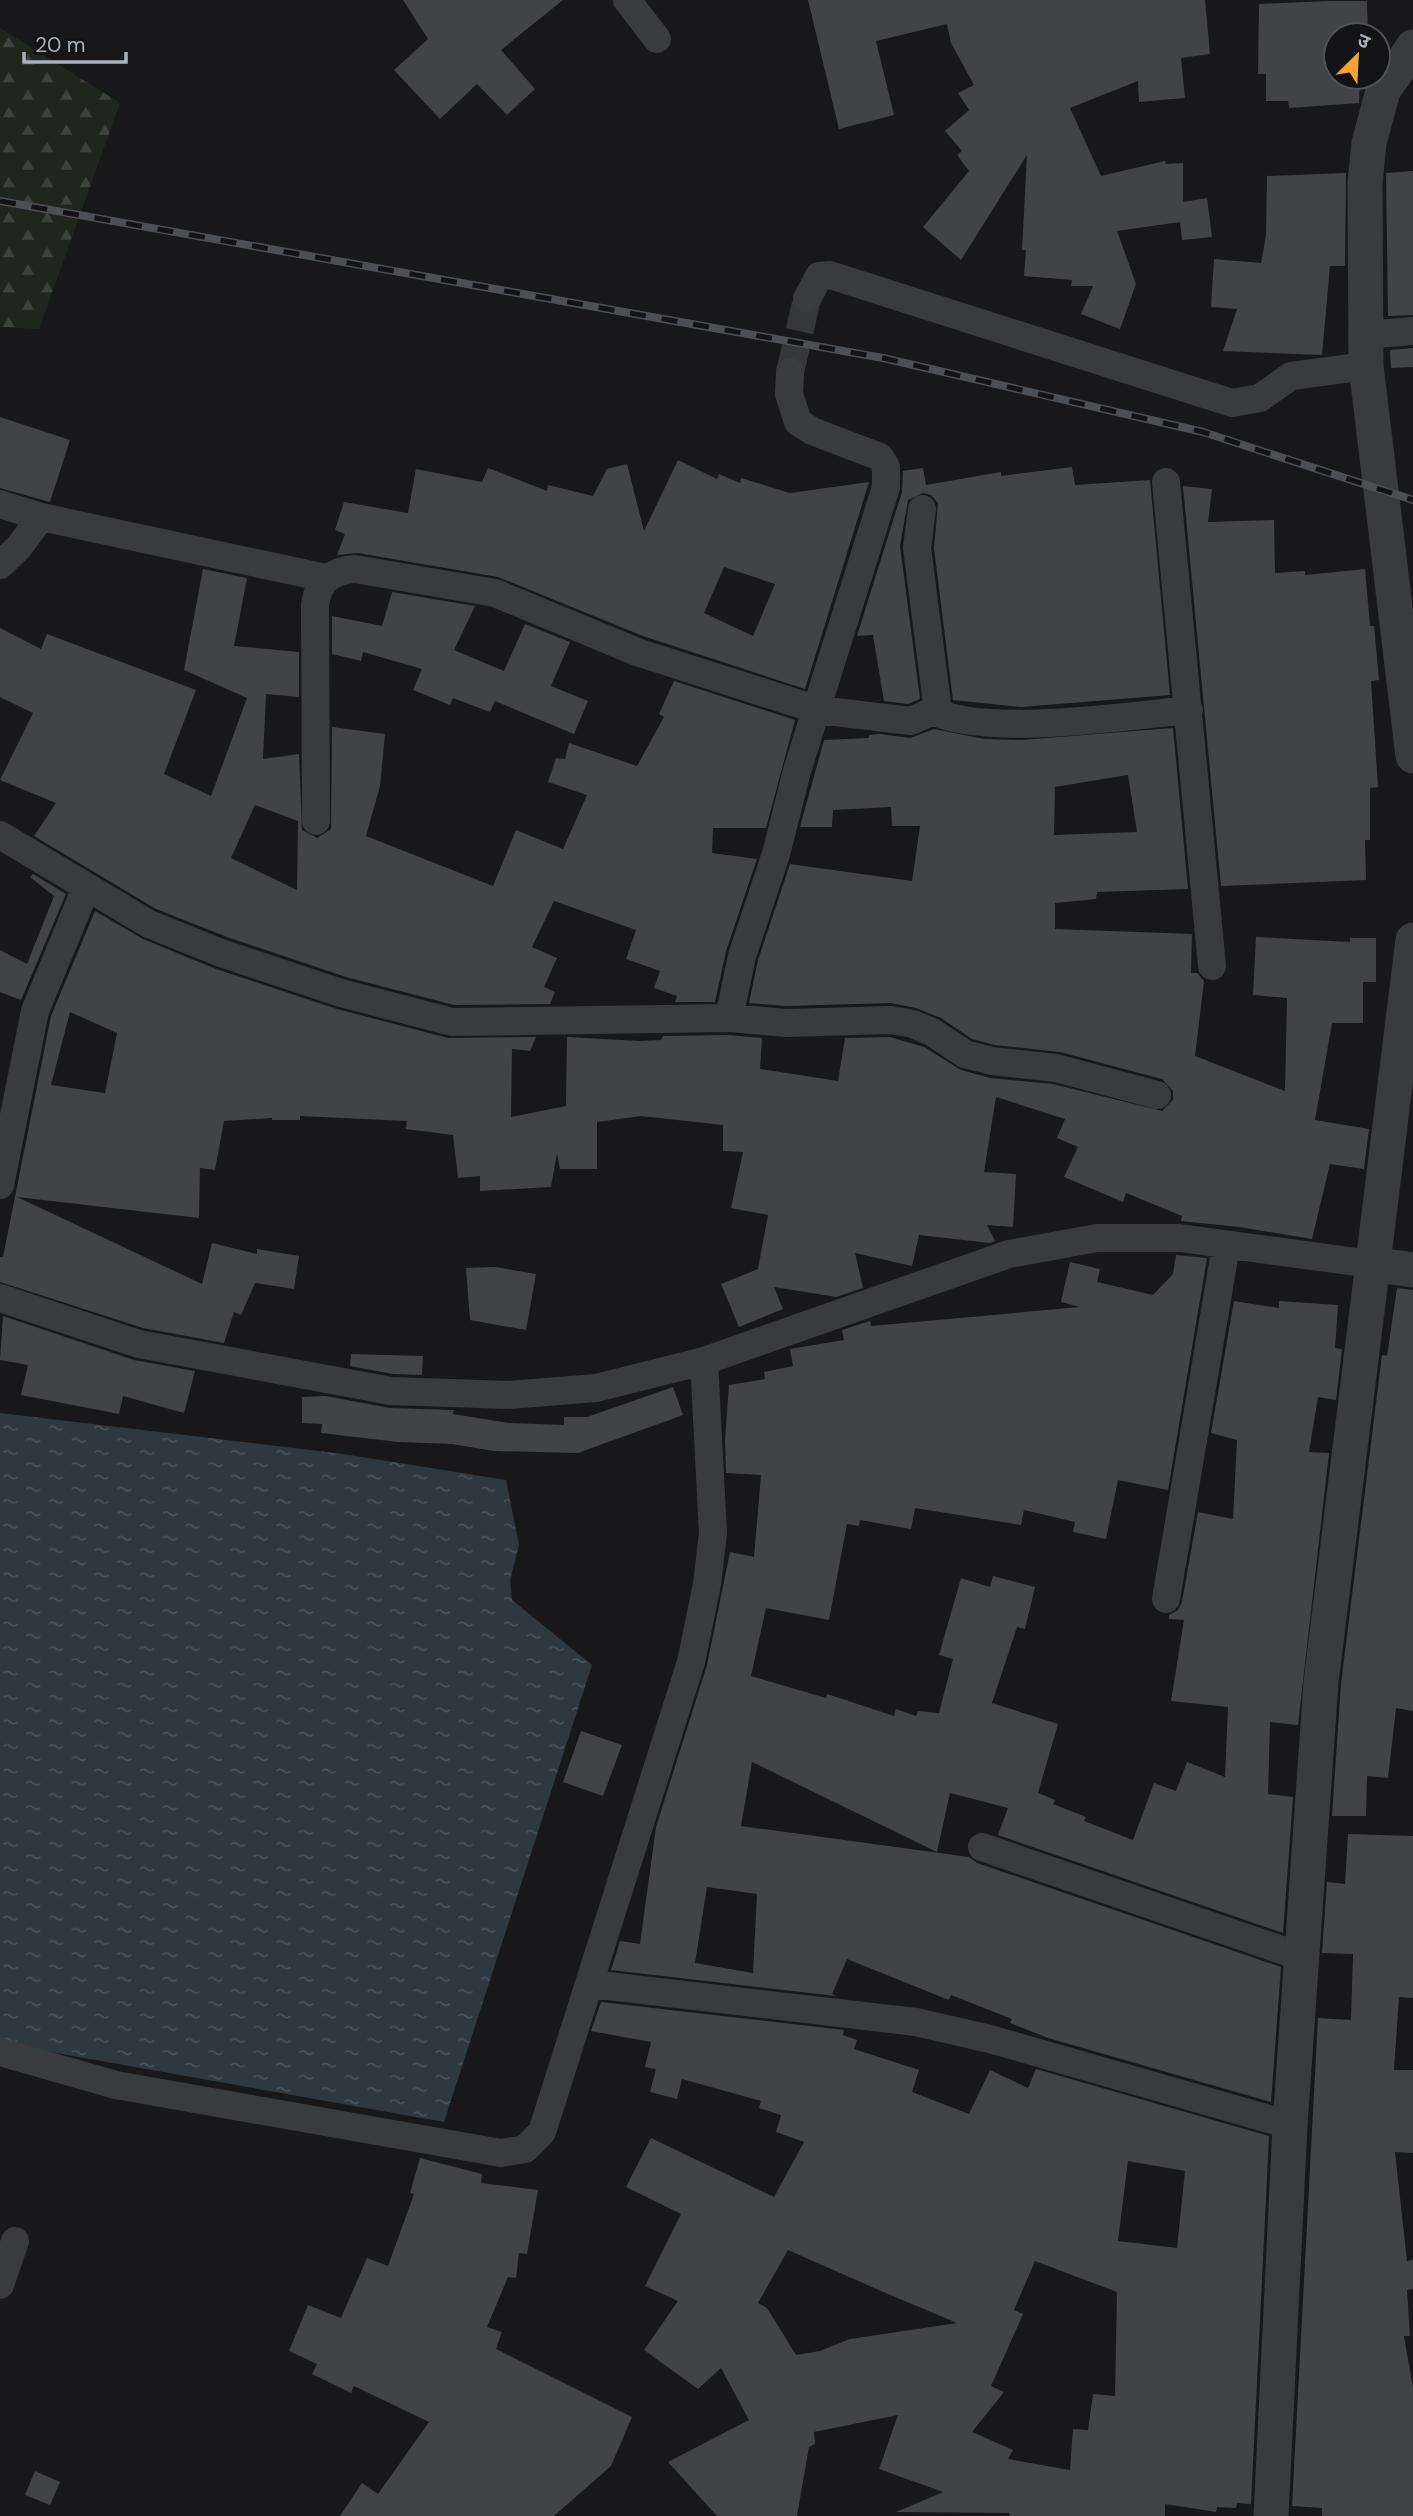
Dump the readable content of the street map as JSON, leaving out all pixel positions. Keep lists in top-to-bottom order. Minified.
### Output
{"scale_bar":"20 m","north":"top right"}
